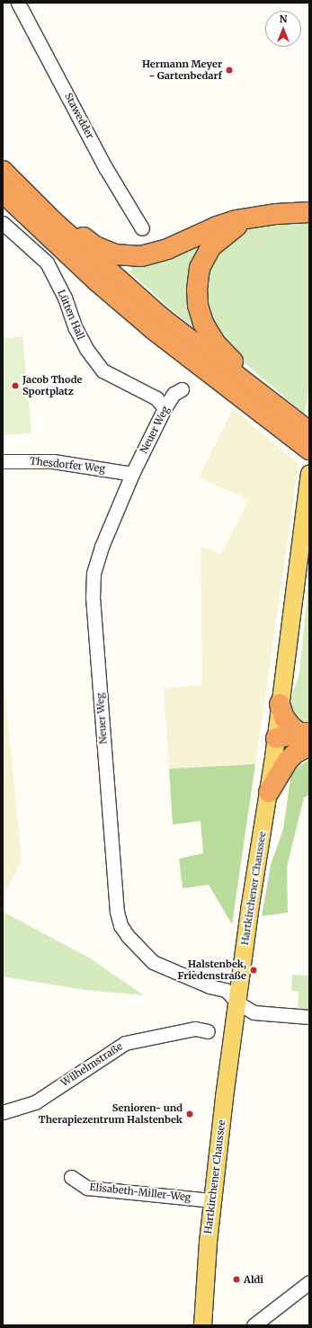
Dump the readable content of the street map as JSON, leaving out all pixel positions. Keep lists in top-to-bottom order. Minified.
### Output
{"streets":{"main road":["Hartkirchener Chaussee"],"street":["Stawedder","Lütten Hall","Neuer Weg","Thesdorfer Weg","Wilhelmstraße","Elisabeth-Miller-Weg"]},"crossings":[["Lütten Hall","Neuer Weg"],["Neuer Weg","Thesdorfer Weg"],["Neuer Weg","Hartkirchener Chaussee"],["Hartkirchener Chaussee","Elisabeth-Miller-Weg"]],"places":["Hermann Meyer - Gartenbedarf","Jacob Thode Sportplatz","Halstenbek, Friedenstraße","Senioren- und Therapiezentrum Halstenbek","Aldi"],"north":"top"}
